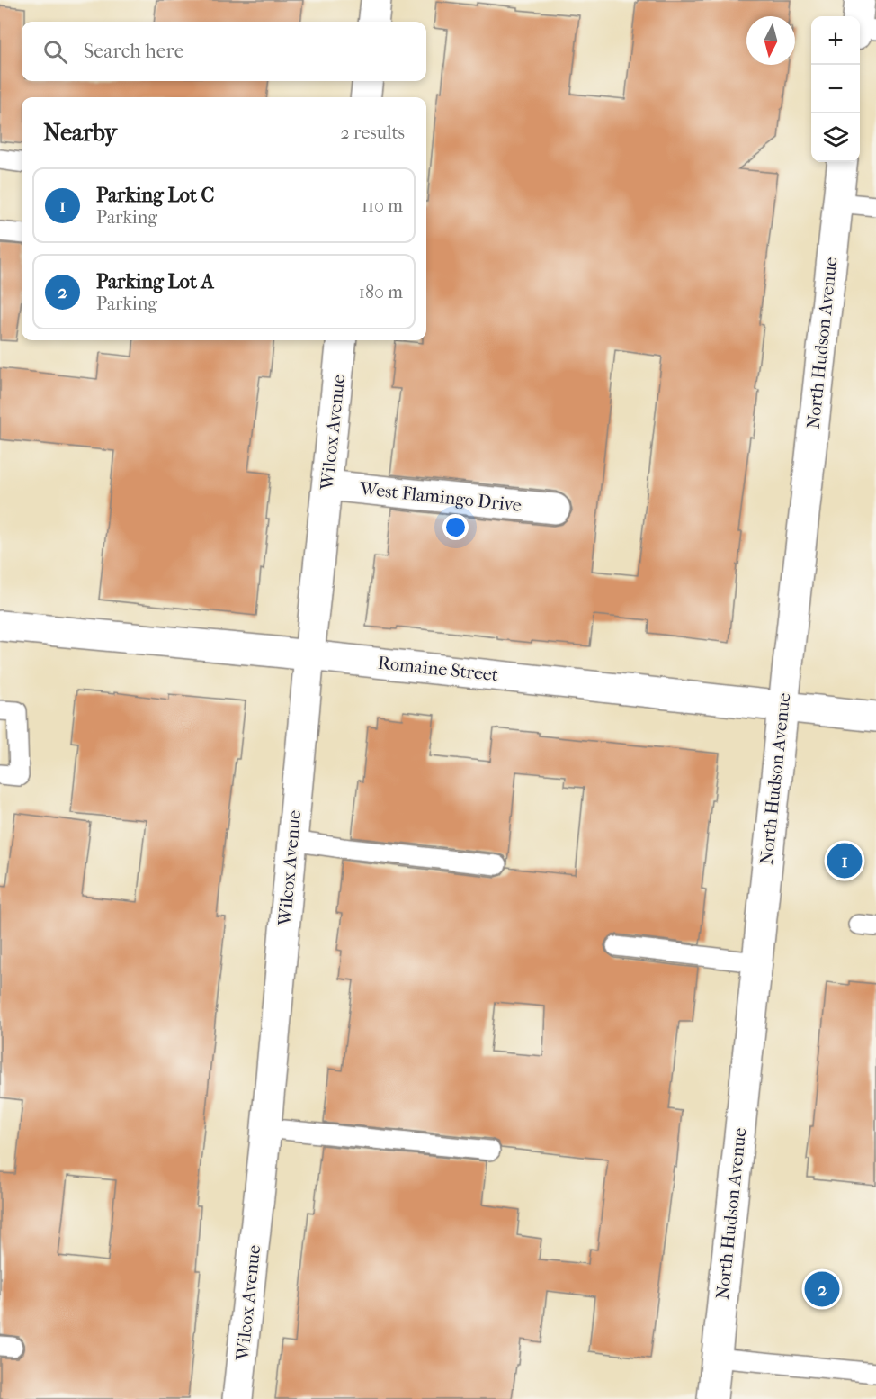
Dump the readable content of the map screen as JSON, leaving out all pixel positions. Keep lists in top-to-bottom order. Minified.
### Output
{"streets":{"street":["North Hudson Avenue","Wilcox Avenue","West Flamingo Drive","Romaine Street"]},"crossings":[["North Hudson Avenue","Romaine Street"],["Wilcox Avenue","West Flamingo Drive"],["Wilcox Avenue","Romaine Street"]],"north":"bottom","page":{"map_buttons":["+","−"],"search":"Search here","heading":["Nearby","2 results"],"list":[{"mark":"1","name":"Parking Lot C","note":"Parking","value":"110 m"},{"mark":"2","name":"Parking Lot A","note":"Parking","value":"180 m"}],"pins":["1","2"]}}
